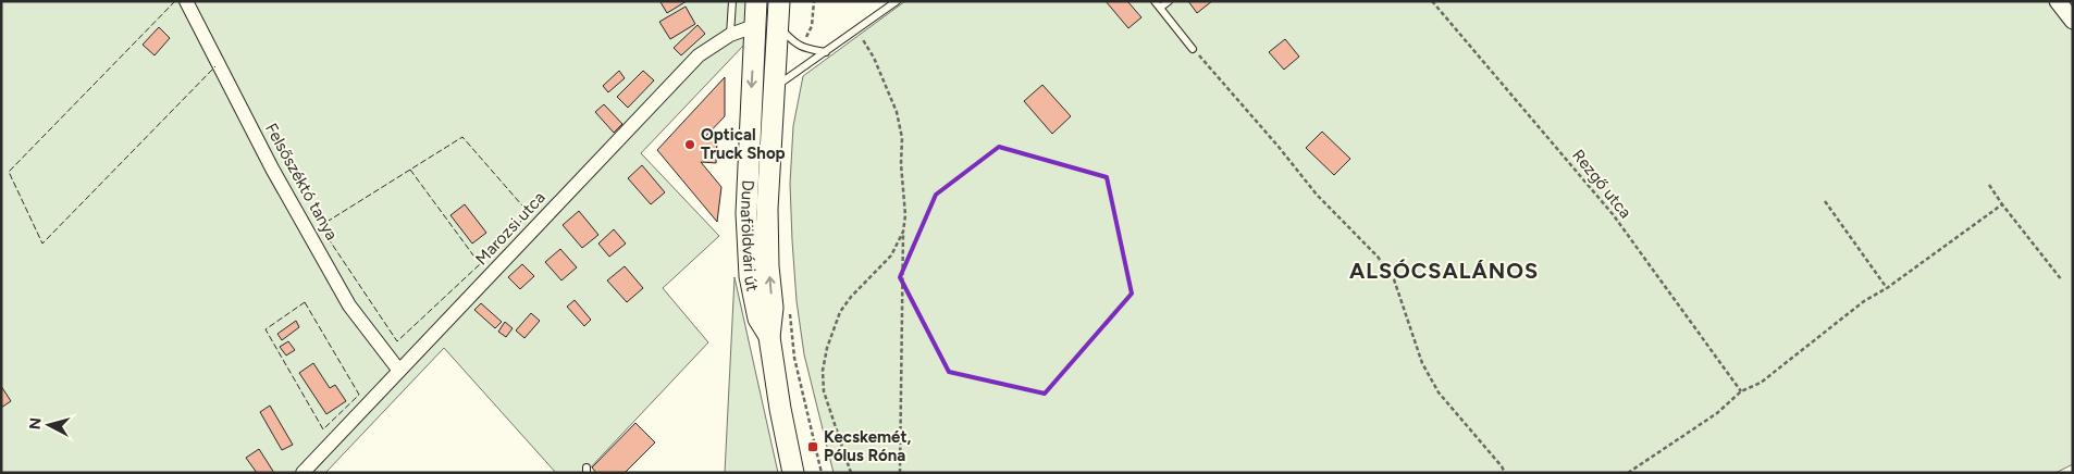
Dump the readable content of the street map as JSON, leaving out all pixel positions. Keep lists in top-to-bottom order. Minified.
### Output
{"streets":{"main road":["Dunaföldvári út"],"street":["Felsőszéktó tanya","Marozsi utca"],"path":["Rezgő utca"]},"crossings":[["Felsőszéktó tanya","Marozsi utca"],["Marozsi utca","Dunaföldvári út"]],"districts":["ALSÓCSALÁNOS"],"places":{"other":["Optical Truck Shop"],"transit":["Kecskemét, Pólus Róna"]},"north":"left"}
